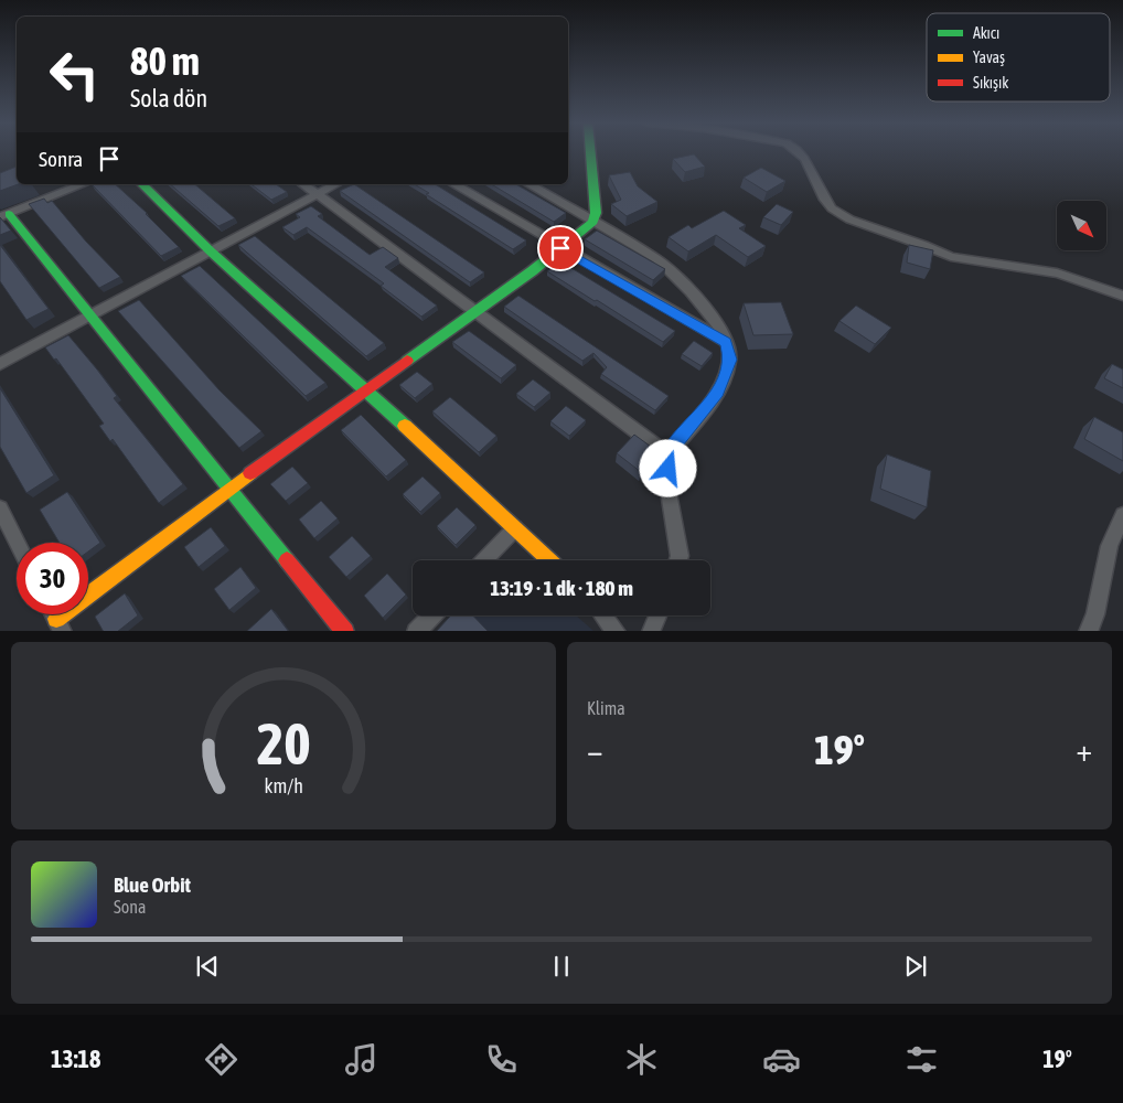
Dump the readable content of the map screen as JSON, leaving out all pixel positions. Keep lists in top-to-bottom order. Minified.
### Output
{"legend":["Akıcı","Yavaş","Sıkışık"],"north":"bottom right","page":{"turn":["80 m","Sola dön"],"then":"Sonra","limit":"30","trip":"13:19 · 1 dk · 180 m","tile":"Klima","heat":["−","19°","+"],"song":["Blue Orbit","Sona"],"tabs":["13:18","19°"],"gauge":["20","km/h"]}}
